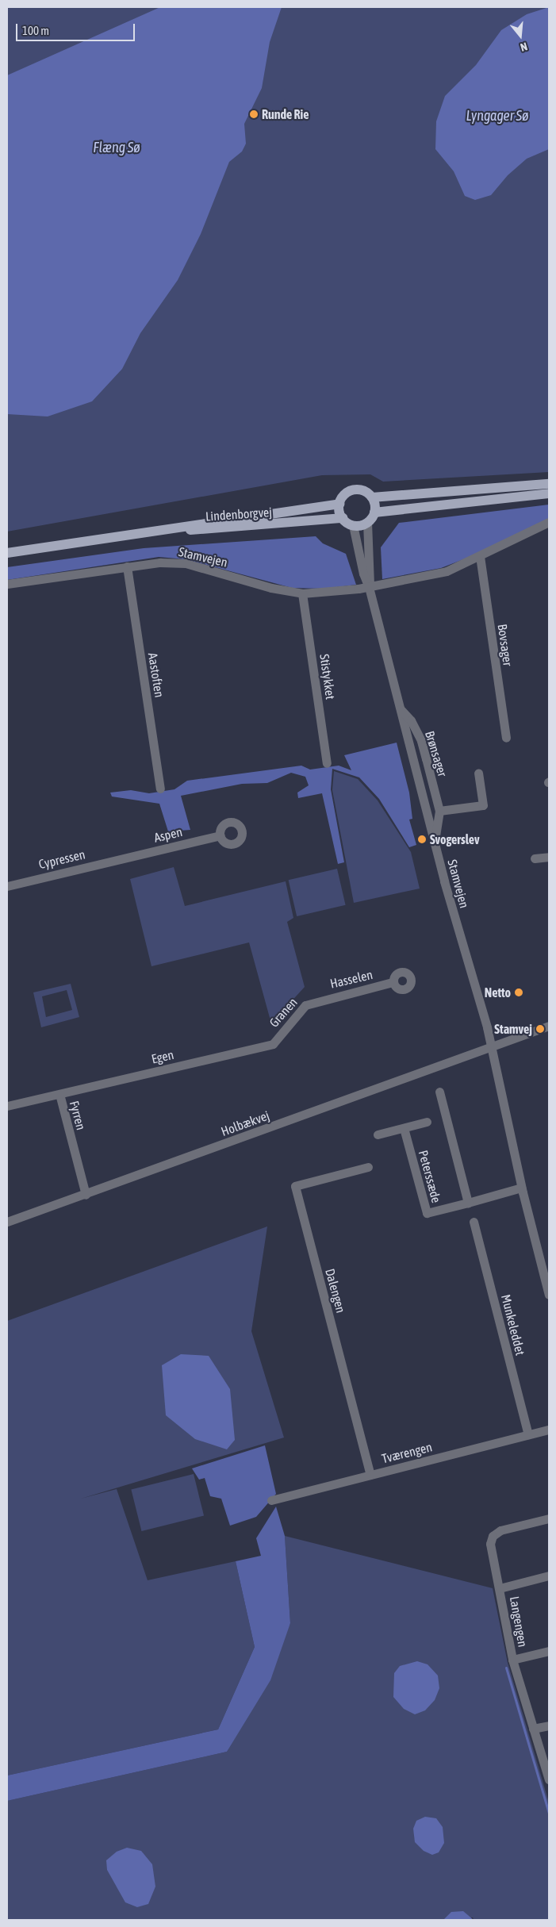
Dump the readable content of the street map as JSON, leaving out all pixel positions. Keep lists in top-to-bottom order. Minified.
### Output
{"streets":{"main road":["Lindenborgvej"],"street":["Stamvejen","Bovsager","Aastoften","Stistykket","Brønsager","Aspen","Cypressen","Hasselen","Granen","Egen","Fyrren","Holbækvej","Peterssæde","Dalengen","Munkeleddet","Tværengen","Langengen"]},"crossings":[["Lindenborgvej","Stamvejen"],["Stamvejen","Bovsager"],["Stamvejen","Aastoften"],["Stamvejen","Stistykket"],["Stamvejen","Brønsager"],["Stamvejen","Holbækvej"],["Aspen","Cypressen"],["Hasselen","Granen"],["Granen","Egen"],["Egen","Fyrren"],["Fyrren","Holbækvej"],["Dalengen","Tværengen"],["Munkeleddet","Tværengen"]],"water":["Lyngager Sø","Flæng Sø"],"places":["Runde Rie","Svogerslev","Netto","Stamvej"],"scale_bar":"100 m","north":"bottom"}
